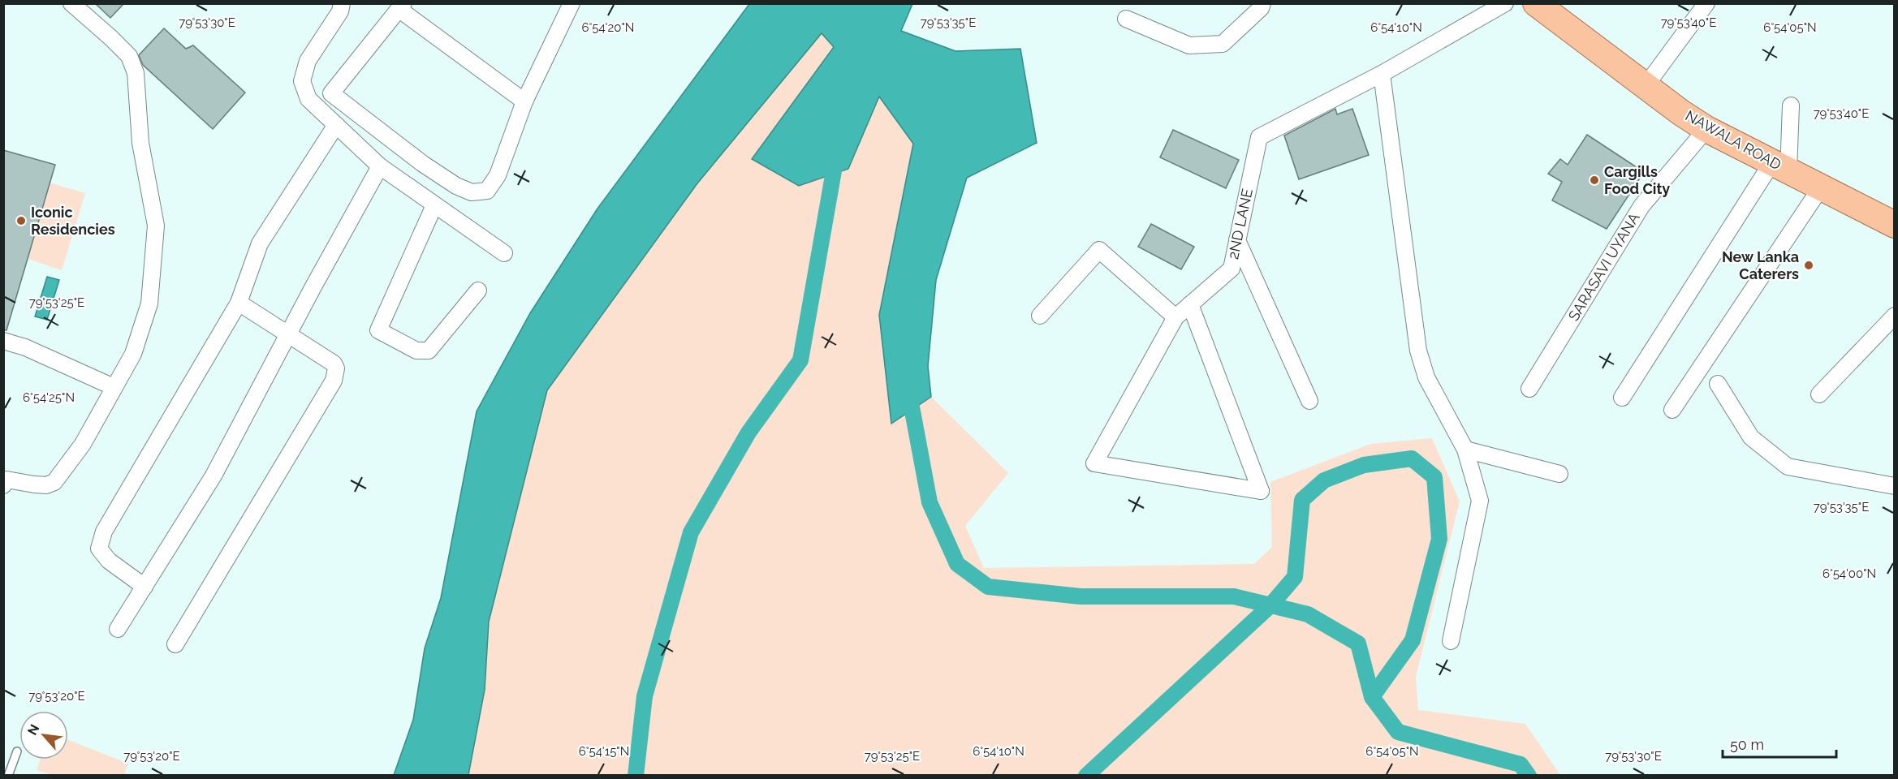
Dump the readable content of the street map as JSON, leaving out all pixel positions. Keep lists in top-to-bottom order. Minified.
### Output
{"streets":{"main road":["NAWALA ROAD"],"street":["2ND LANE","SARASAVI UYANA"]},"crossings":[["NAWALA ROAD","SARASAVI UYANA"]],"places":["Cargills Food City","Iconic Residencies","New Lanka Caterers"],"scale_bar":"50 m","north":"top left","coordinates":["79°53'30\"E","79°53'35\"E","79°53'40\"E","6°54'20\"N","6°54'10\"N","6°54'05\"N","79°53'25\"E","6°54'25\"N","6°54'00\"N","79°53'20\"E","6°54'15\"N"]}
